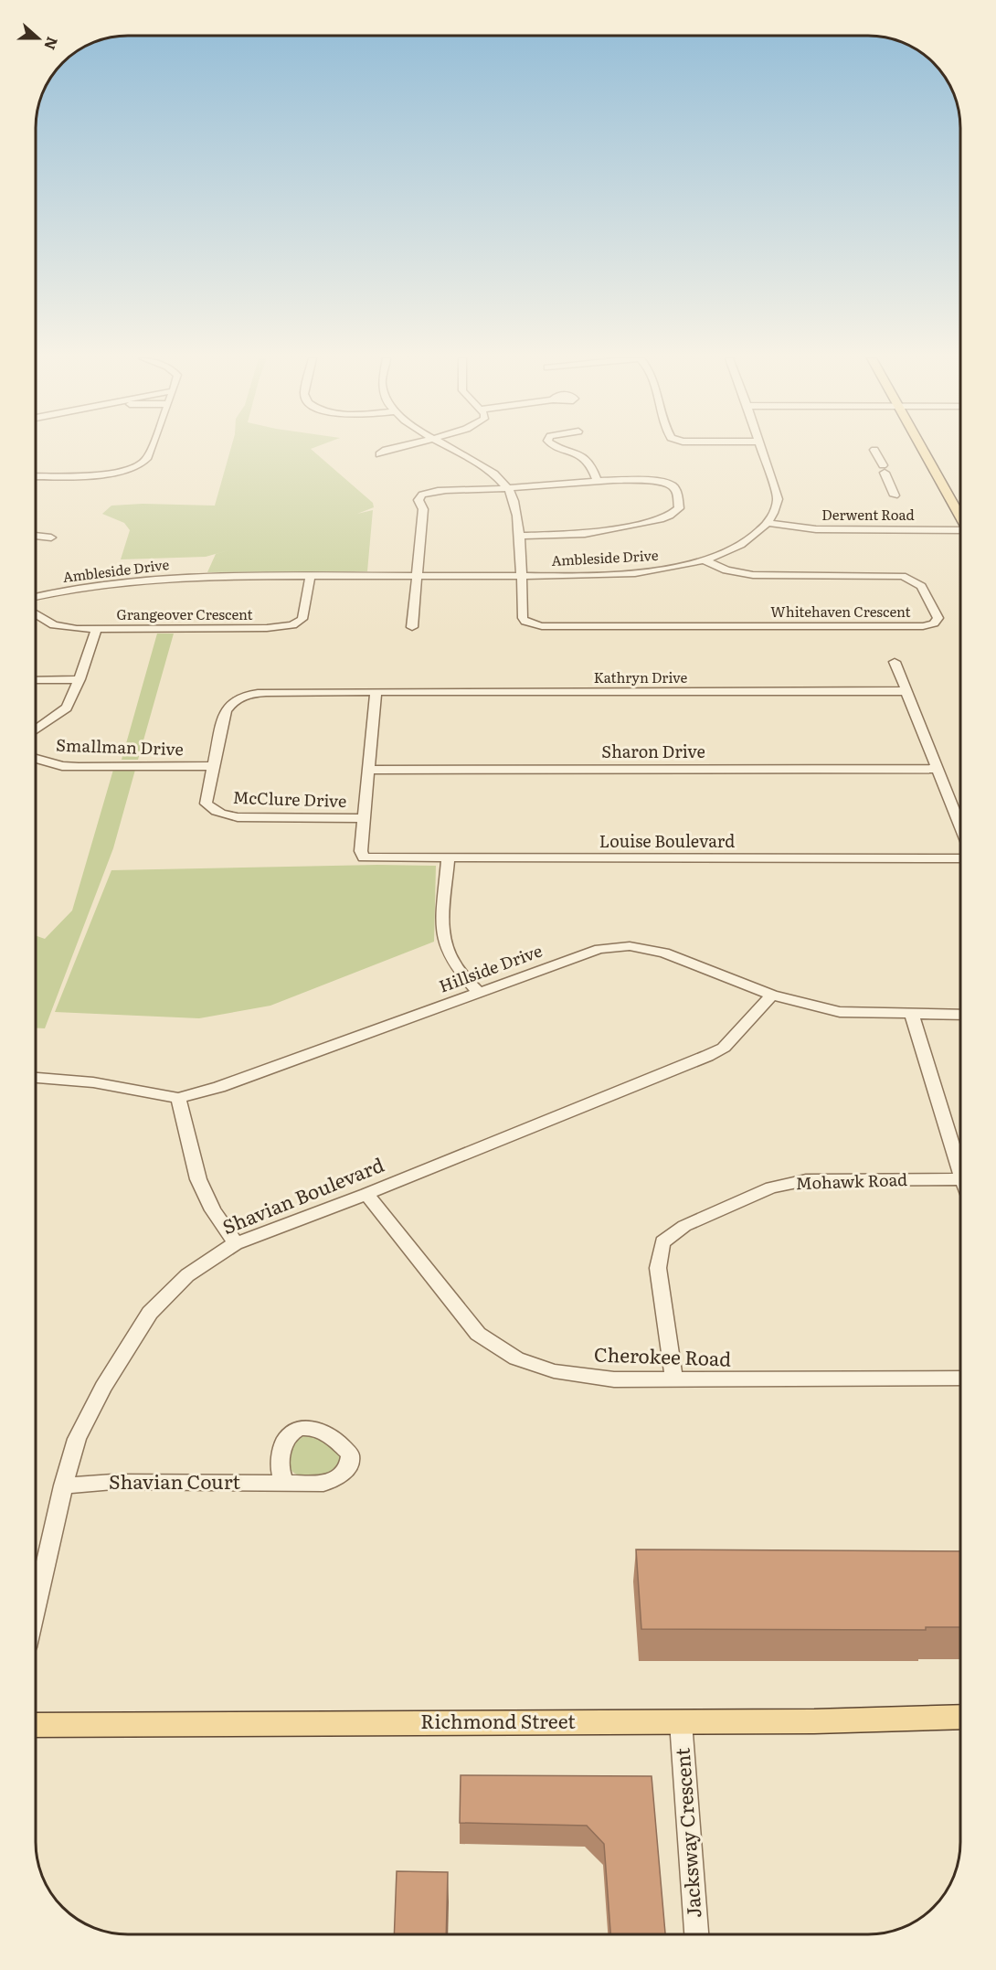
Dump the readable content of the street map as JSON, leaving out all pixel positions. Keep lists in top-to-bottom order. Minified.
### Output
{"streets":{"main road":["Richmond Street"],"street":["Derwent Road","Ambleside Drive","Whitehaven Crescent","Grangeover Crescent","Kathryn Drive","Smallman Drive","Sharon Drive","McClure Drive","Louise Boulevard","Hillside Drive","Mohawk Road","Shavian Boulevard","Cherokee Road","Shavian Court","Jacksway Crescent"]},"crossings":[["Derwent Road","Ambleside Drive"],["Ambleside Drive","Whitehaven Crescent"],["Ambleside Drive","Grangeover Crescent"],["Kathryn Drive","McClure Drive"],["Smallman Drive","McClure Drive"],["McClure Drive","Louise Boulevard"],["Hillside Drive","Shavian Boulevard"],["Mohawk Road","Cherokee Road"],["Shavian Boulevard","Cherokee Road"],["Shavian Boulevard","Shavian Court"],["Richmond Street","Jacksway Crescent"]],"north":"right"}
